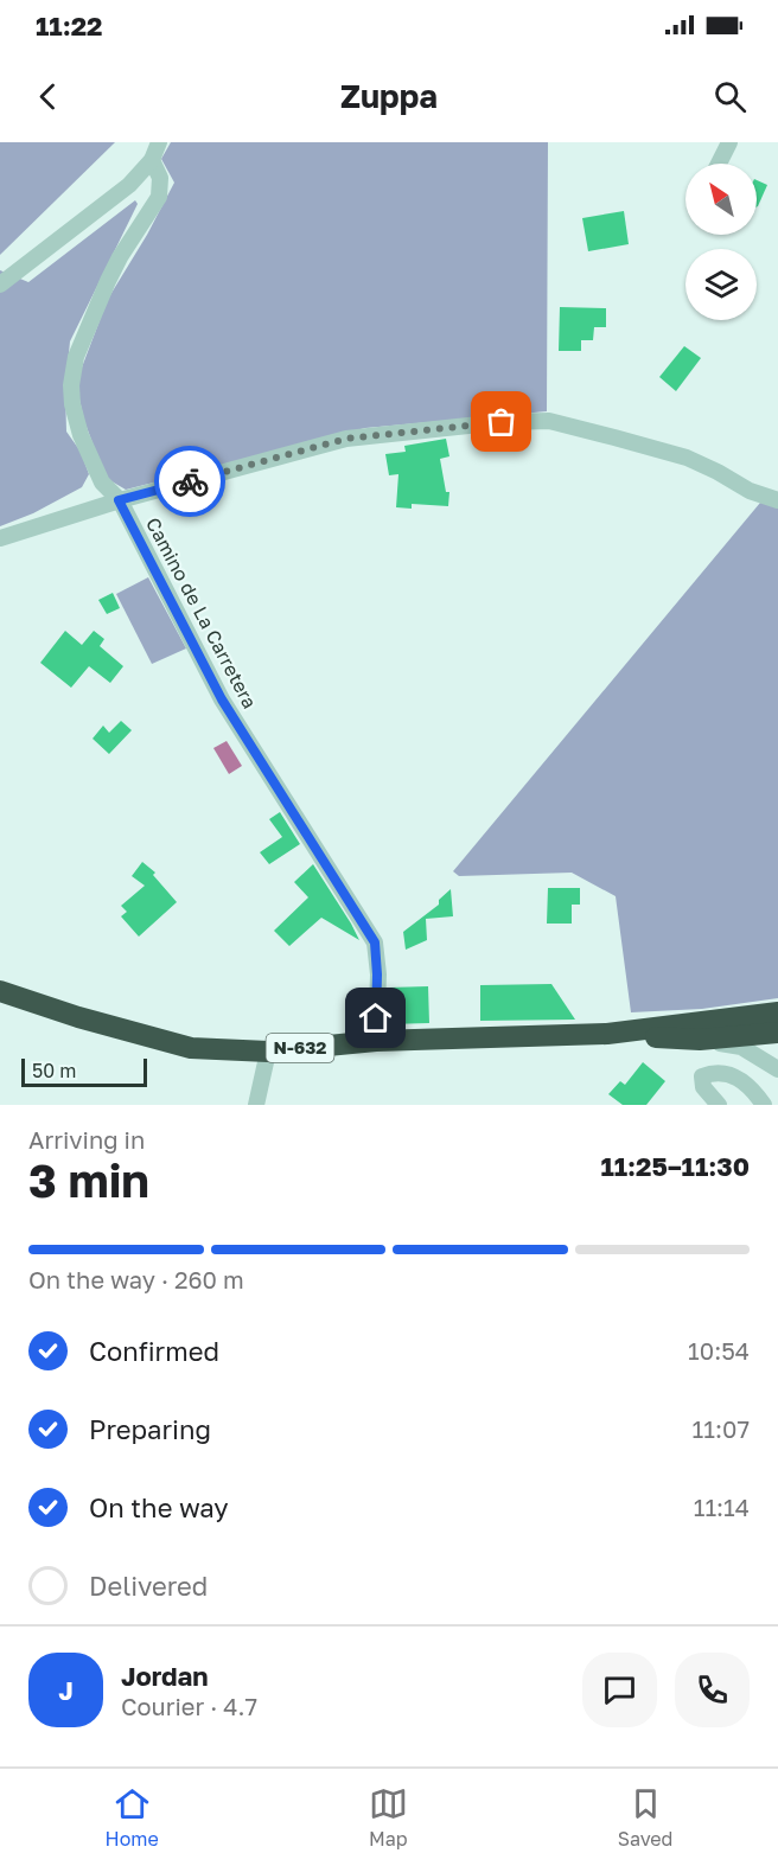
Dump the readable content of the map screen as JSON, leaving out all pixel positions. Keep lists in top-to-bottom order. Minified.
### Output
{"streets":{"highway":["N-632"],"street":["Camino de La Carretera"]},"crossings":[["Camino de La Carretera","N-632"]],"scale_bar":"50 m","north":"top left","page":{"status":"11:22","header":"Zuppa","scale":"50 m","heading":["3 min","Arriving in","11:25–11:30"],"panel":["Jordan","Courier · 4.7"],"bar":"On the way · 260 m","list":[["Confirmed","10:54"],["Preparing","11:07"],["On the way","11:14"],"Delivered"],"round":"J","tabs":["Home","Map","Saved"]}}
